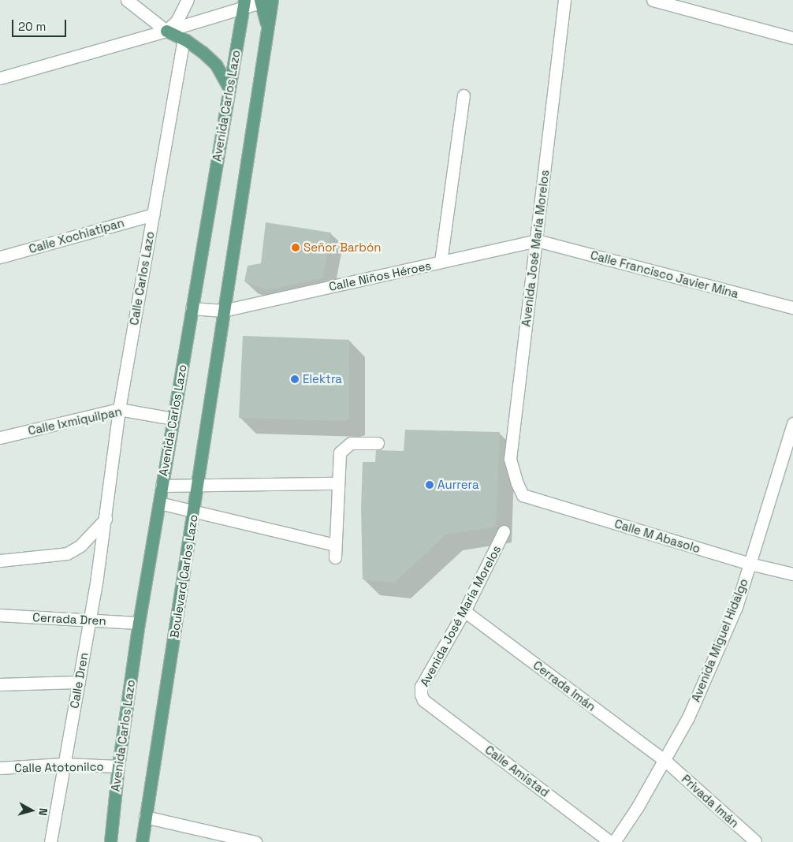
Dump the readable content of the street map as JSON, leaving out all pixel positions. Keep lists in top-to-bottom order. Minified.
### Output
{"streets":{"main road":["Avenida Carlos Lazo","Boulevard Carlos Lazo"],"street":["Calle Xochiatipan","Avenida José María Morelos","Calle Francisco Javier Mina","Calle Niños Héroes","Calle Carlos Lazo","Calle Ixmiquilpan","Calle M Abasolo","Cerrada Dren","Avenida Miguel Hidalgo","Calle Dren","Cerrada Imán","Calle Atotonilco","Calle Amistad","Privada Imán"]},"crossings":[["Avenida Carlos Lazo","Calle Niños Héroes"],["Avenida Carlos Lazo","Calle Ixmiquilpan"],["Avenida Carlos Lazo","Cerrada Dren"],["Avenida Carlos Lazo","Calle Atotonilco"],["Calle Xochiatipan","Calle Carlos Lazo"],["Avenida José María Morelos","Calle Francisco Javier Mina"],["Avenida José María Morelos","Calle Niños Héroes"],["Avenida José María Morelos","Calle M Abasolo"],["Avenida José María Morelos","Cerrada Imán"],["Avenida José María Morelos","Calle Amistad"],["Calle Francisco Javier Mina","Calle Niños Héroes"],["Calle Niños Héroes","Boulevard Carlos Lazo"],["Calle Carlos Lazo","Calle Ixmiquilpan"],["Calle Carlos Lazo","Calle Dren"],["Calle M Abasolo","Avenida Miguel Hidalgo"],["Cerrada Dren","Calle Dren"],["Avenida Miguel Hidalgo","Cerrada Imán"],["Avenida Miguel Hidalgo","Privada Imán"],["Calle Dren","Calle Atotonilco"],["Cerrada Imán","Privada Imán"]],"places":["Señor Barbón","Elektra","Aurrera"],"scale_bar":"20 m","north":"right"}
